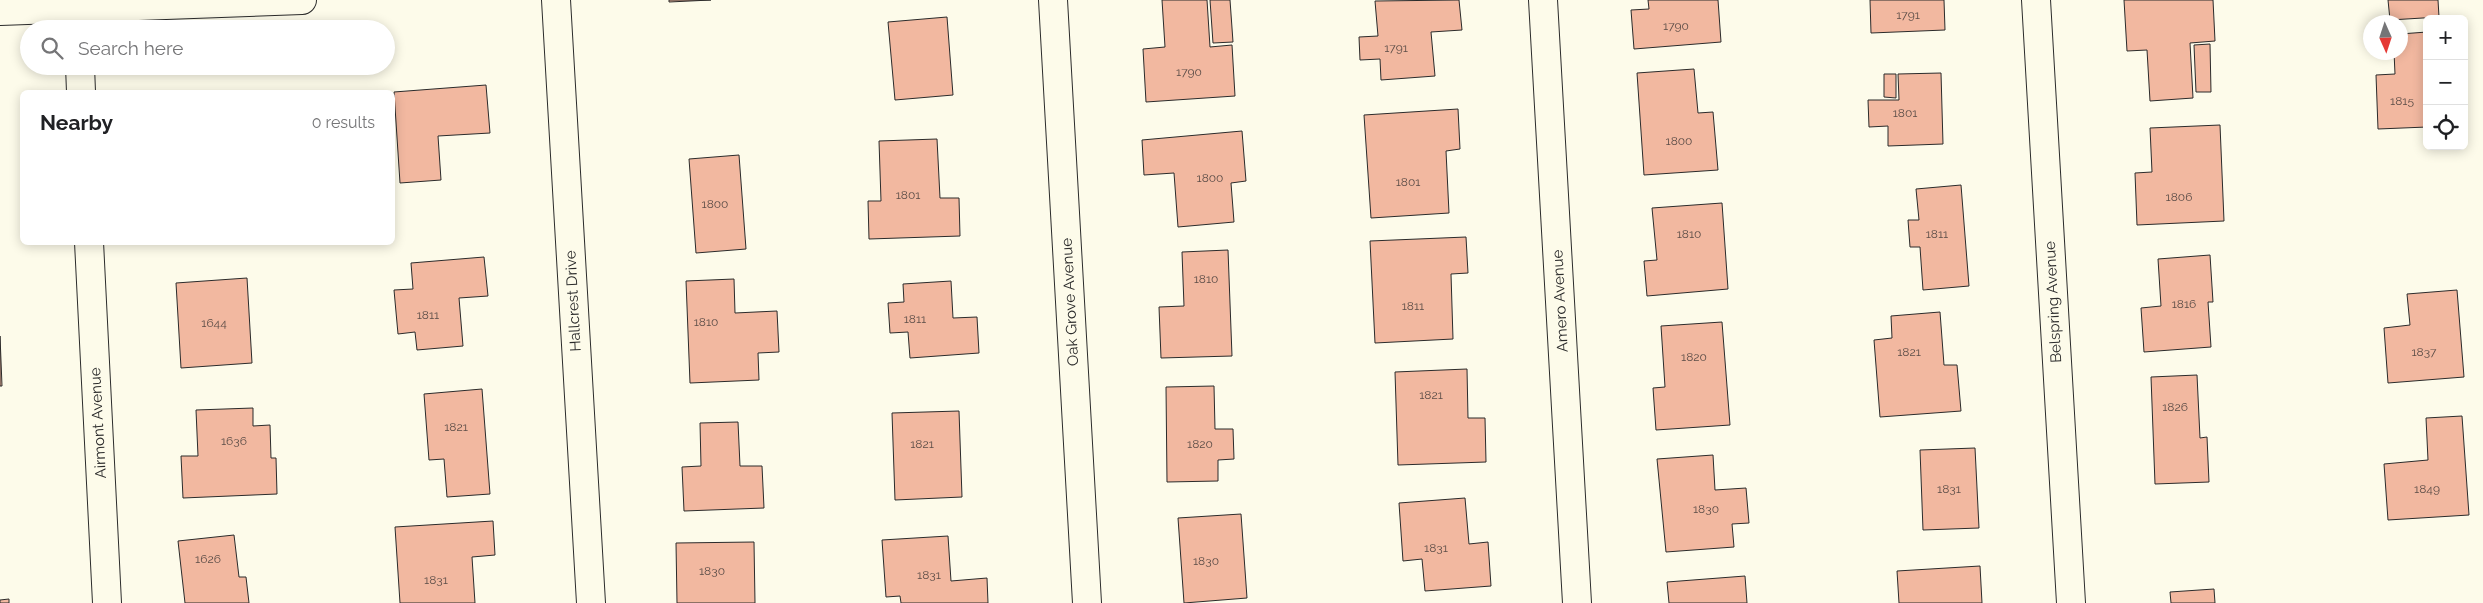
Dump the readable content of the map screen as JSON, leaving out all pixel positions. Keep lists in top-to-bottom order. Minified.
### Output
{"streets":{"street":["Hallcrest Drive","Amero Avenue","Oak Grove Avenue","Belspring Avenue","Airmont Avenue"]},"house_numbers":["1791","1790","1791","1790","1815","1801","1800","1800","1801","1801","1806","1800","1810","1811","1810","1816","1811","1811","1811","1810","1644","1821","1837","1820","1821","1826","1821","1636","1821","1820","1831","1849","1830","1831","1626","1830","1830","1831","1831"],"north":"bottom","page":{"map_buttons":["+","−"],"search":"Search here","heading":["Nearby","0 results"]}}
